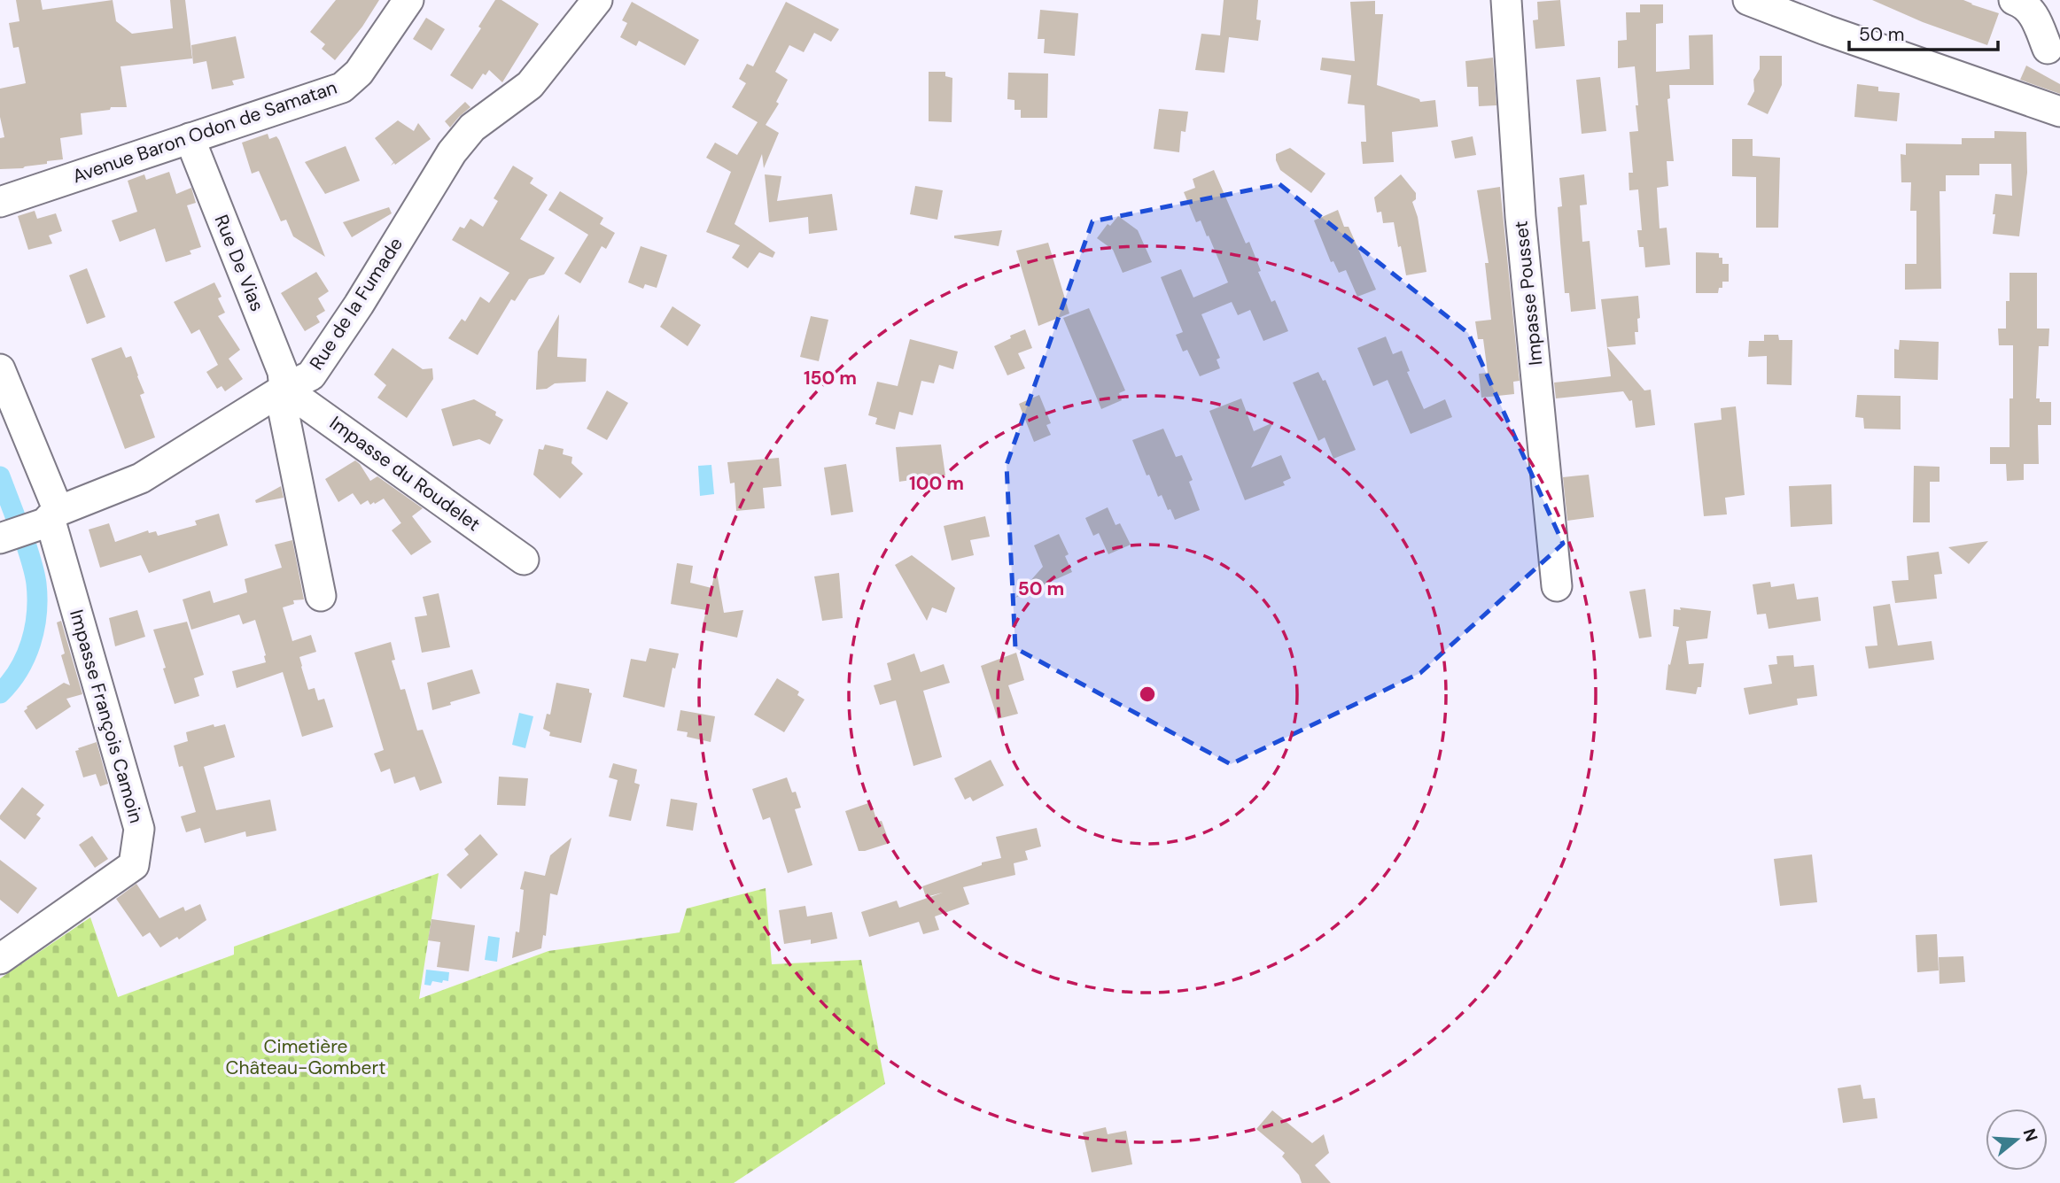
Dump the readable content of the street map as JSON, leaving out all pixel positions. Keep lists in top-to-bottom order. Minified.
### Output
{"streets":{"street":["Avenue Baron Odon de Samatan","Rue De Vias","Impasse Pousset","Rue de la Fumade","Impasse du Roudelet","Impasse François Camoin"]},"crossings":[["Avenue Baron Odon de Samatan","Rue De Vias"],["Rue De Vias","Rue de la Fumade"],["Rue De Vias","Impasse du Roudelet"],["Rue de la Fumade","Impasse du Roudelet"],["Rue de la Fumade","Impasse François Camoin"]],"parks":["Cimetière Château-Gombert"],"scale_bar":"50 m","north":"right","rings":["150 m","100 m","50 m"]}
